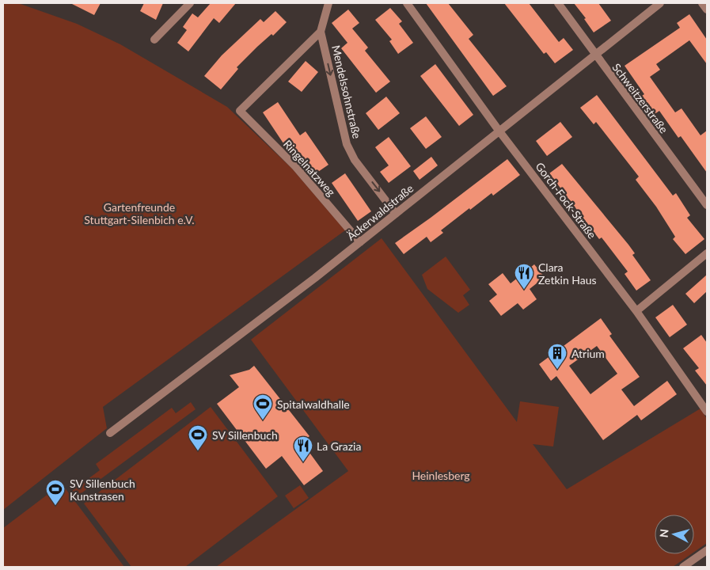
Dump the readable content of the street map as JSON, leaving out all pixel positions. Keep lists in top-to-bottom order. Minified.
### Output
{"streets":{"street":["Mendelssohnstraße","Schweitzerstraße","Ringelnatzweg","Gorch-Fock-Straße","Äckerwaldstraße"]},"crossings":[["Mendelssohnstraße","Ringelnatzweg"],["Mendelssohnstraße","Äckerwaldstraße"],["Schweitzerstraße","Äckerwaldstraße"],["Ringelnatzweg","Äckerwaldstraße"],["Gorch-Fock-Straße","Äckerwaldstraße"]],"one_way":["Mendelssohnstraße"],"parks":["Gartenfreunde Stuttgart-Silenbich e.V.","Heinlesberg"],"places":{"restaurant":["Clara Zetkin Haus","La Grazia"],"building":["Atrium"],"sports":["Spitalwaldhalle","SV Sillenbuch","SV Sillenbuch Kunstrasen"]},"north":"left"}
